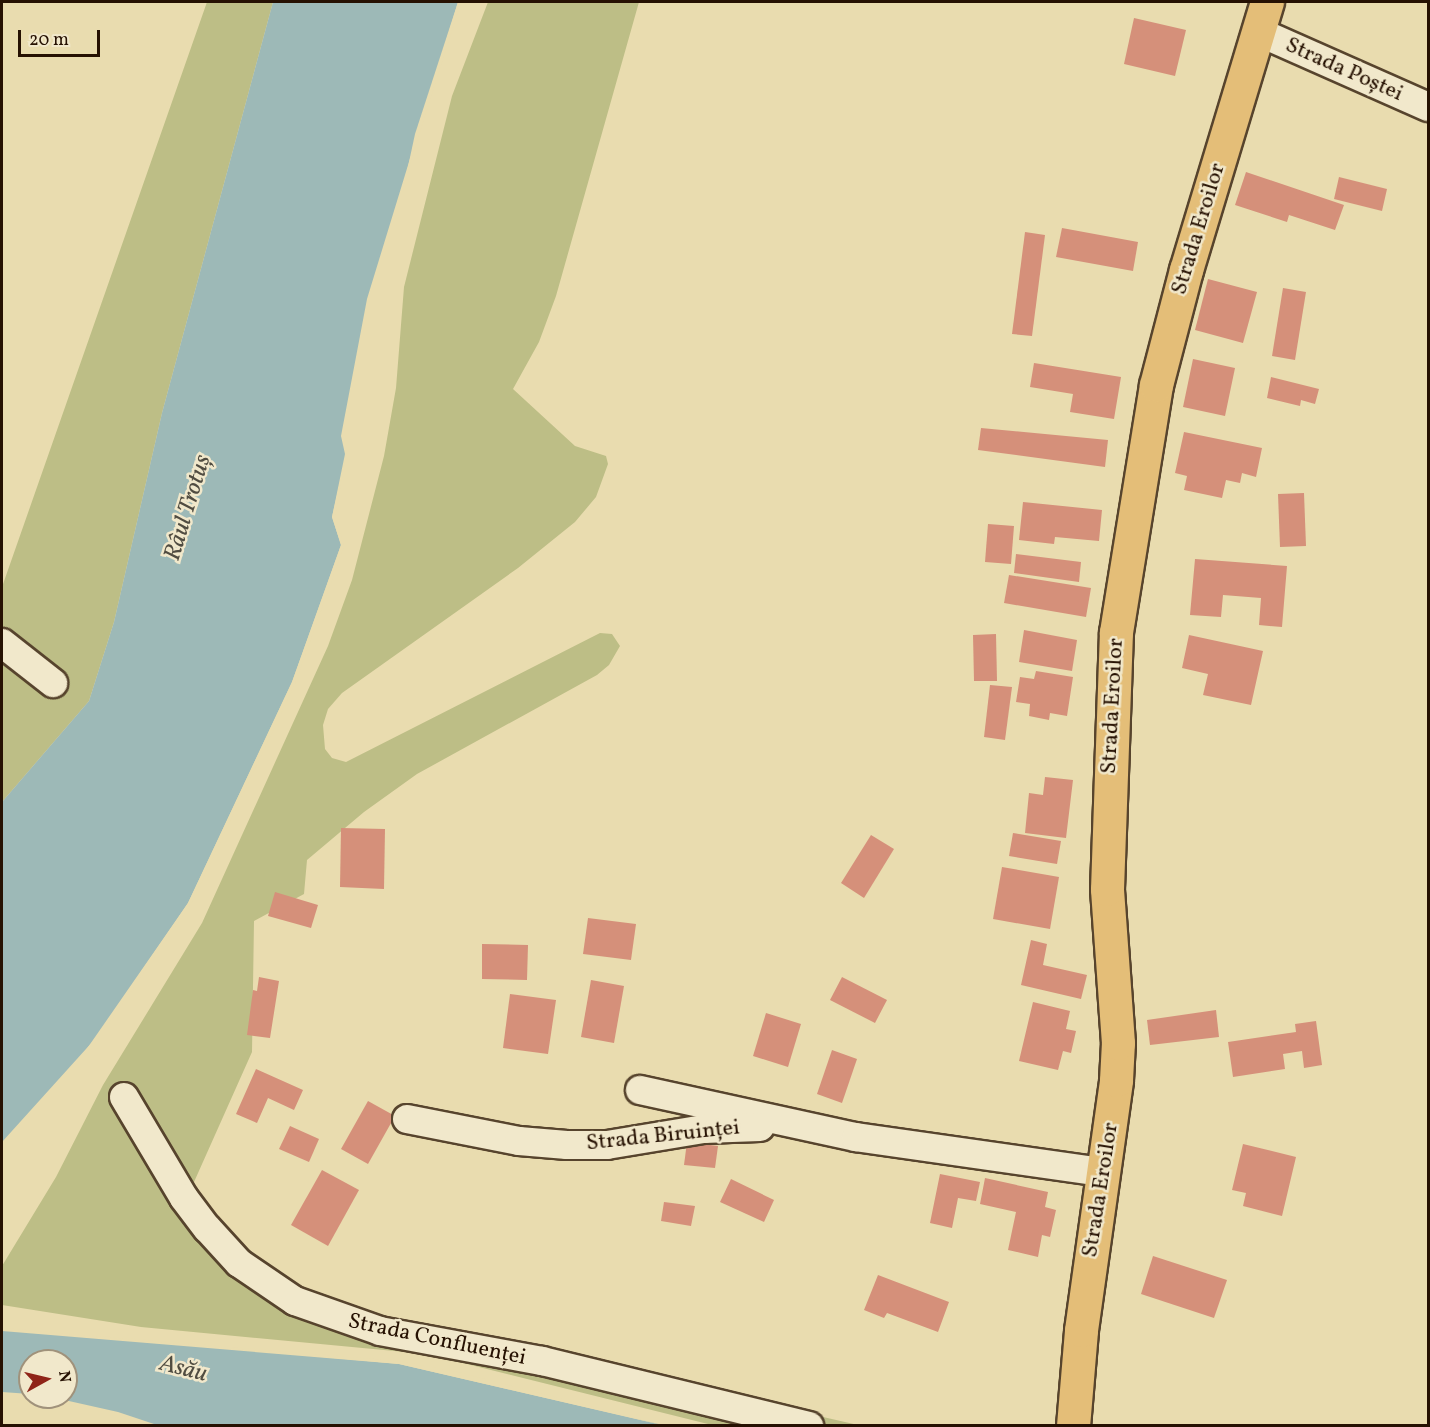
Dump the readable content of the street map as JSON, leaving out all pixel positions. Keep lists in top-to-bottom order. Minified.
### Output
{"streets":{"main road":["Strada Eroilor"],"street":["Strada Poștei","Strada Biruinței","Strada Confluenței"]},"crossings":[["Strada Poștei","Strada Eroilor"],["Strada Eroilor","Strada Biruinței"]],"water":["Râul Trotuș","Asău"],"scale_bar":"20 m","north":"right"}
